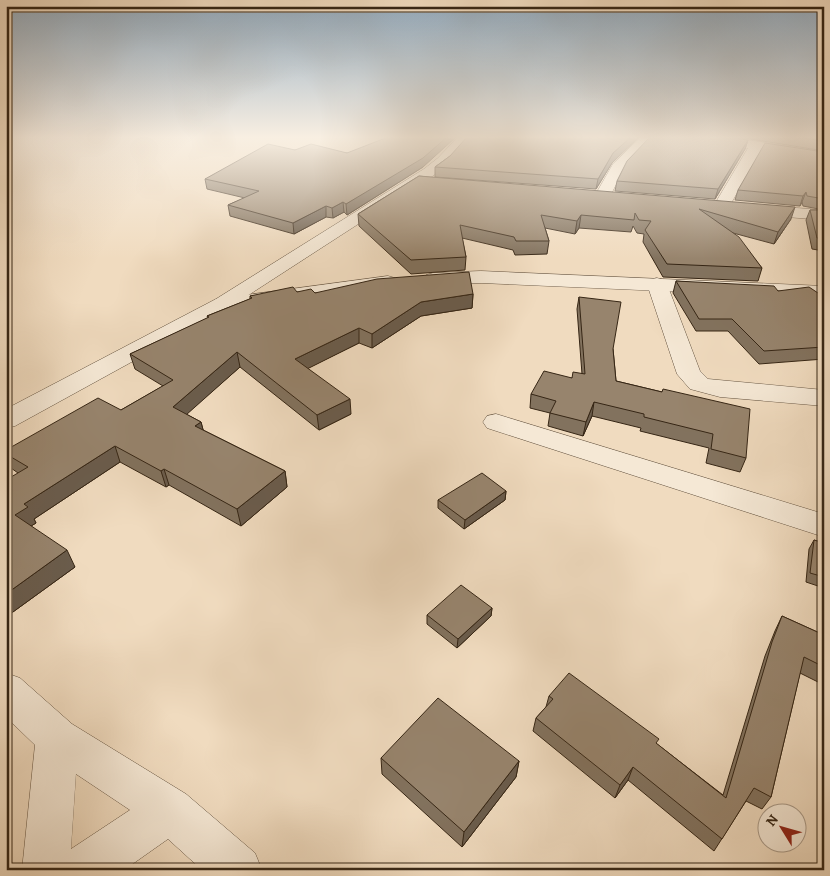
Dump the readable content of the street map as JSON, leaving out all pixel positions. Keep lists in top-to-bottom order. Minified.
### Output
{"north":"top left"}
